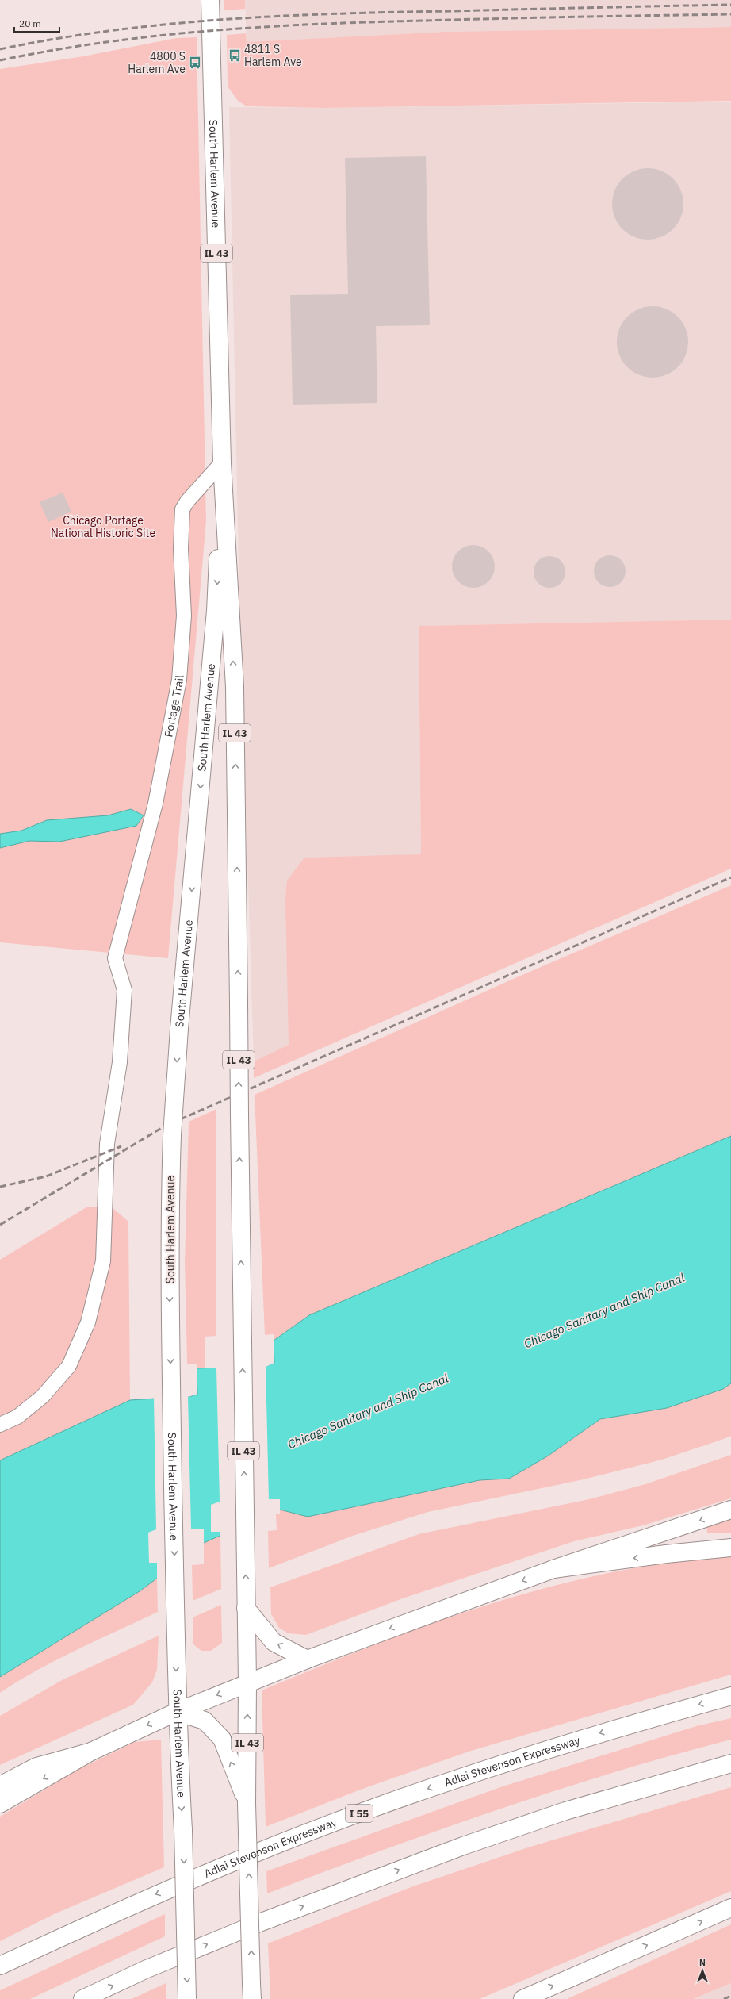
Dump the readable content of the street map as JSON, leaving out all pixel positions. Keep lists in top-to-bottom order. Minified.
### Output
{"streets":{"main road":["South Harlem Avenue","IL 43","Adlai Stevenson Expressway","I 55"],"street":["Portage Trail"]},"crossings":[["South Harlem Avenue","Portage Trail"]],"water":["Chicago Sanitary and Ship Canal"],"parks":["Chicago Portage National Historic Site"],"places":{"bus stop":["4811 S Harlem Ave","4800 S Harlem Ave"]},"scale_bar":"20 m","north":"top"}
